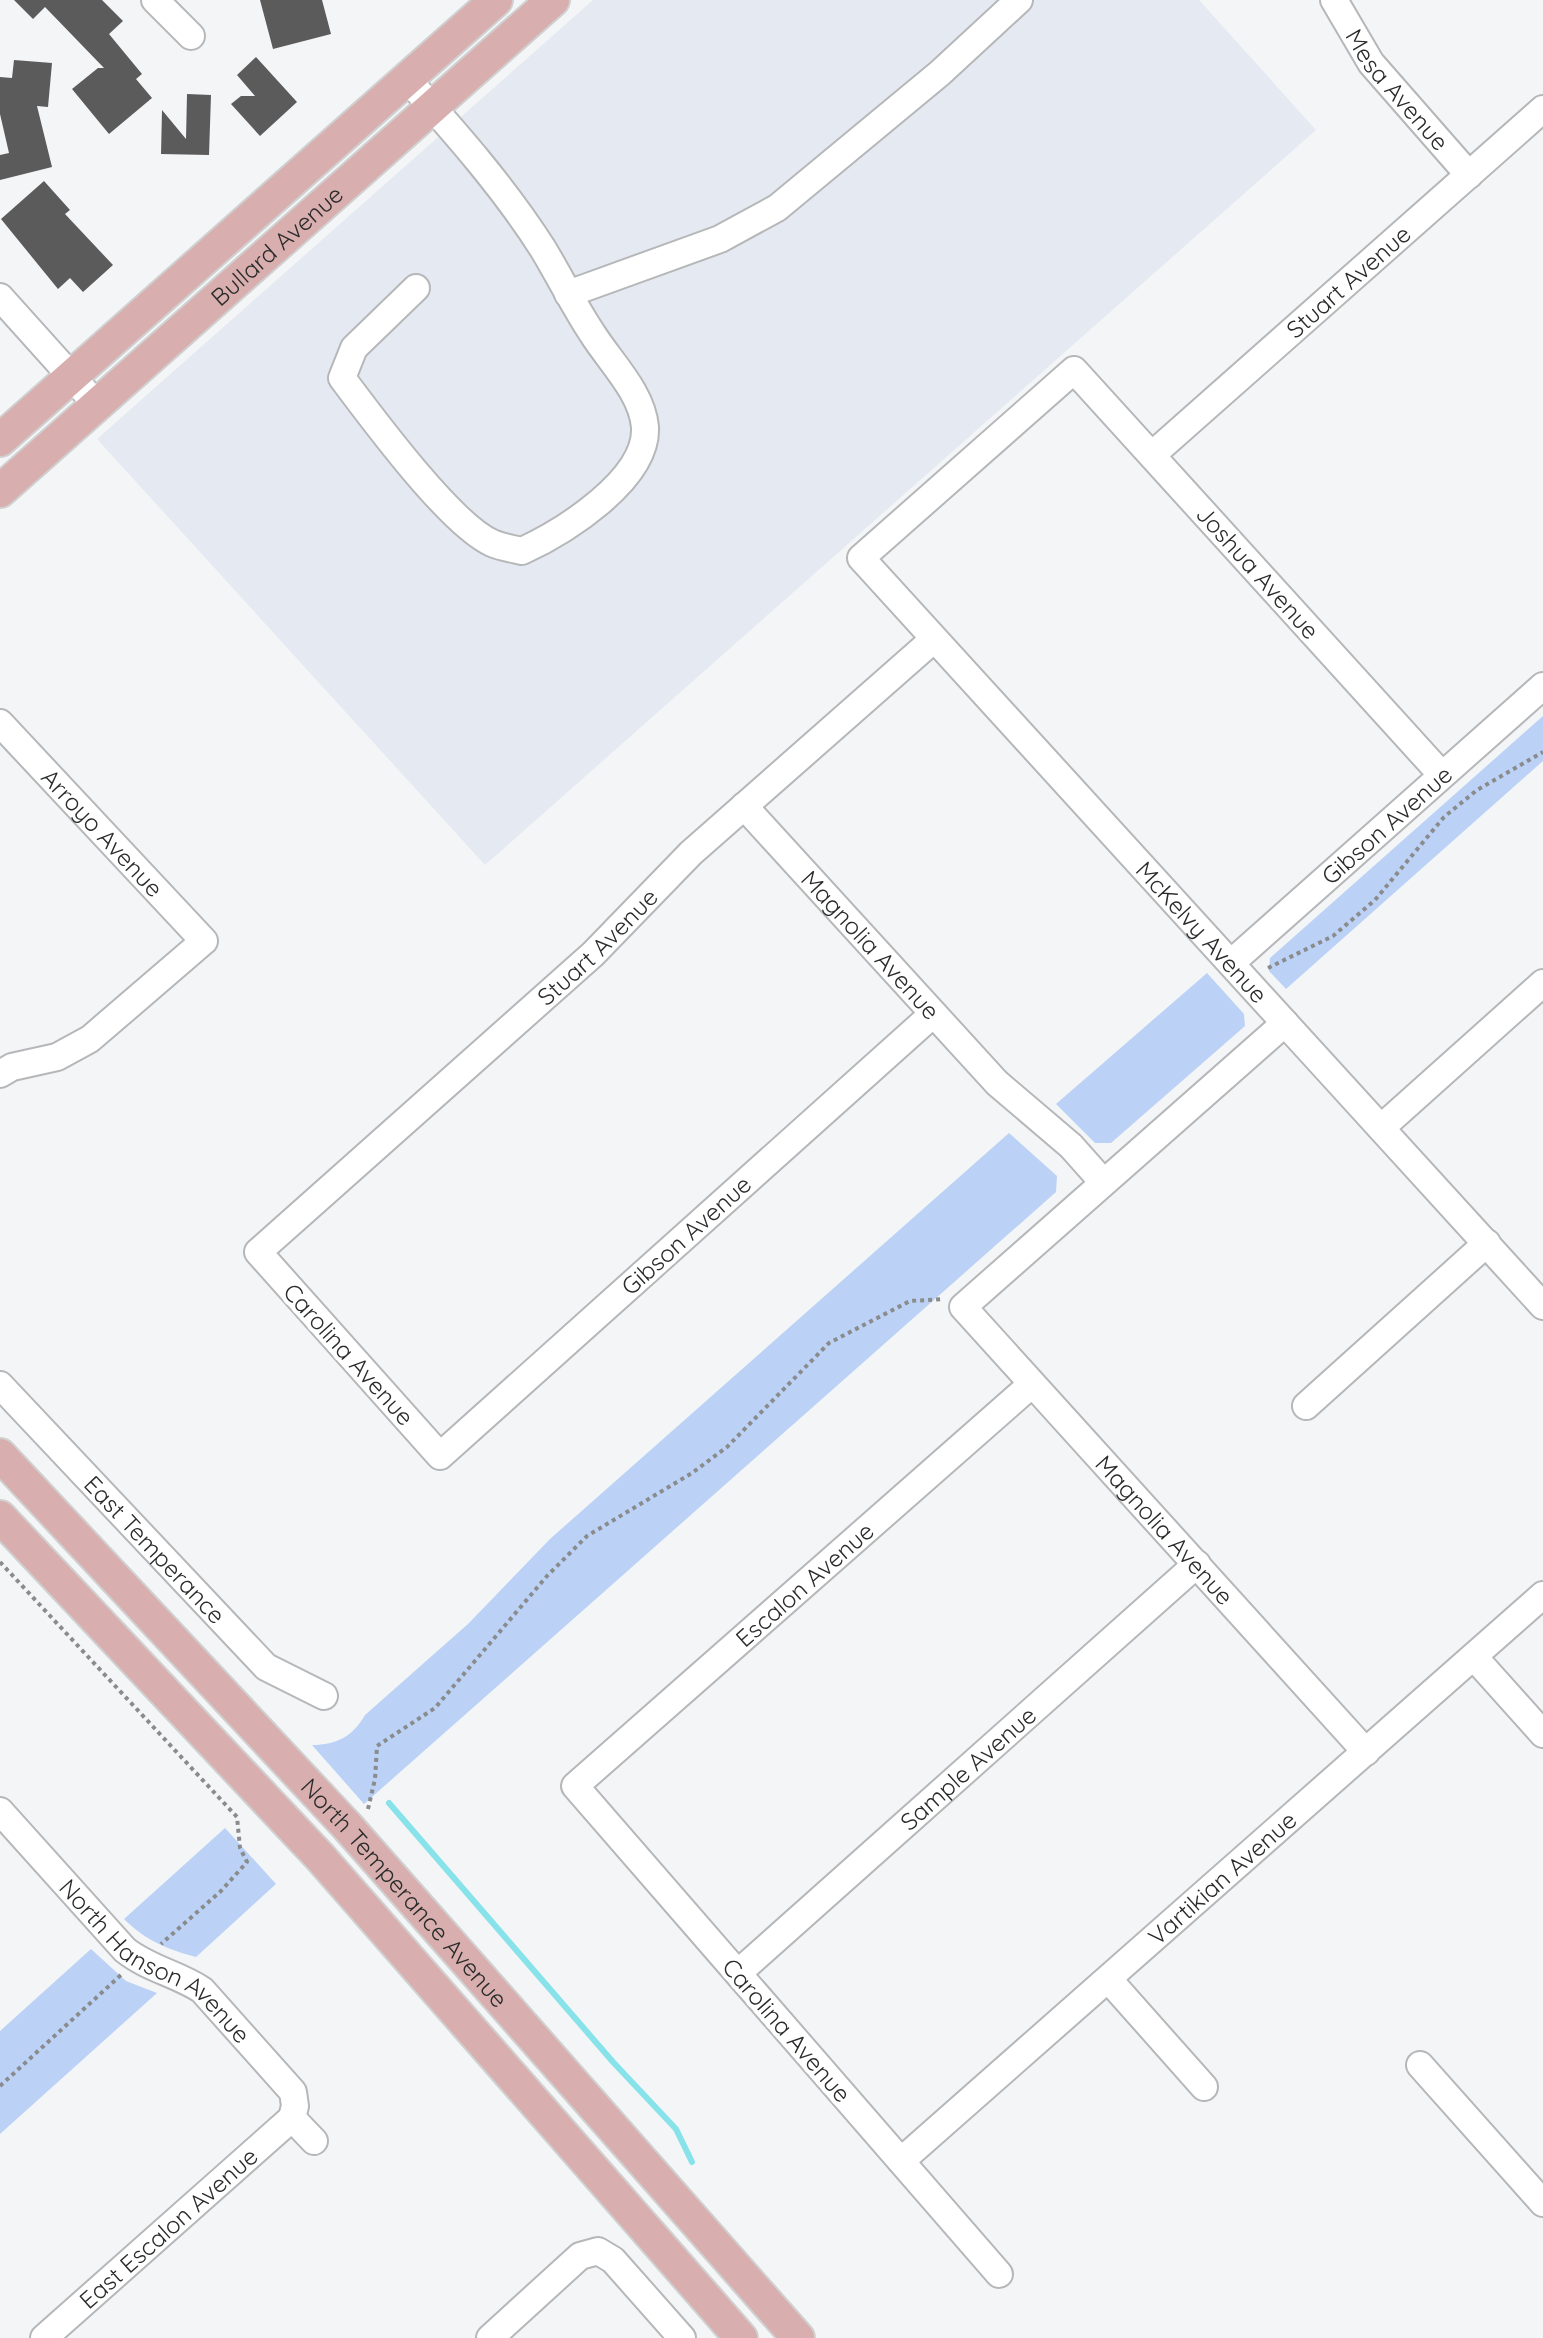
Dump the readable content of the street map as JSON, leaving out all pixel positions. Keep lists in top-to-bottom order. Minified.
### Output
{"streets":{"main road":["Bullard Avenue","North Temperance Avenue"],"street":["Mesa Avenue","Stuart Avenue","Joshua Avenue","Gibson Avenue","Arroyo Avenue","McKelvy Avenue","Magnolia Avenue","Carolina Avenue","East Temperance","Escalon Avenue","Sample Avenue","Vartikian Avenue","North Hanson Avenue","East Escalon Avenue"]},"crossings":[["Mesa Avenue","Stuart Avenue"],["Stuart Avenue","Joshua Avenue"],["Stuart Avenue","McKelvy Avenue"],["Stuart Avenue","Magnolia Avenue"],["Stuart Avenue","Carolina Avenue"],["Joshua Avenue","Gibson Avenue"],["Joshua Avenue","McKelvy Avenue"],["Gibson Avenue","McKelvy Avenue"],["Gibson Avenue","Magnolia Avenue"],["Gibson Avenue","Carolina Avenue"],["Magnolia Avenue","Escalon Avenue"],["Magnolia Avenue","Sample Avenue"],["Magnolia Avenue","Vartikian Avenue"],["Carolina Avenue","Escalon Avenue"],["Carolina Avenue","Sample Avenue"],["Carolina Avenue","Vartikian Avenue"],["North Hanson Avenue","East Escalon Avenue"]]}
